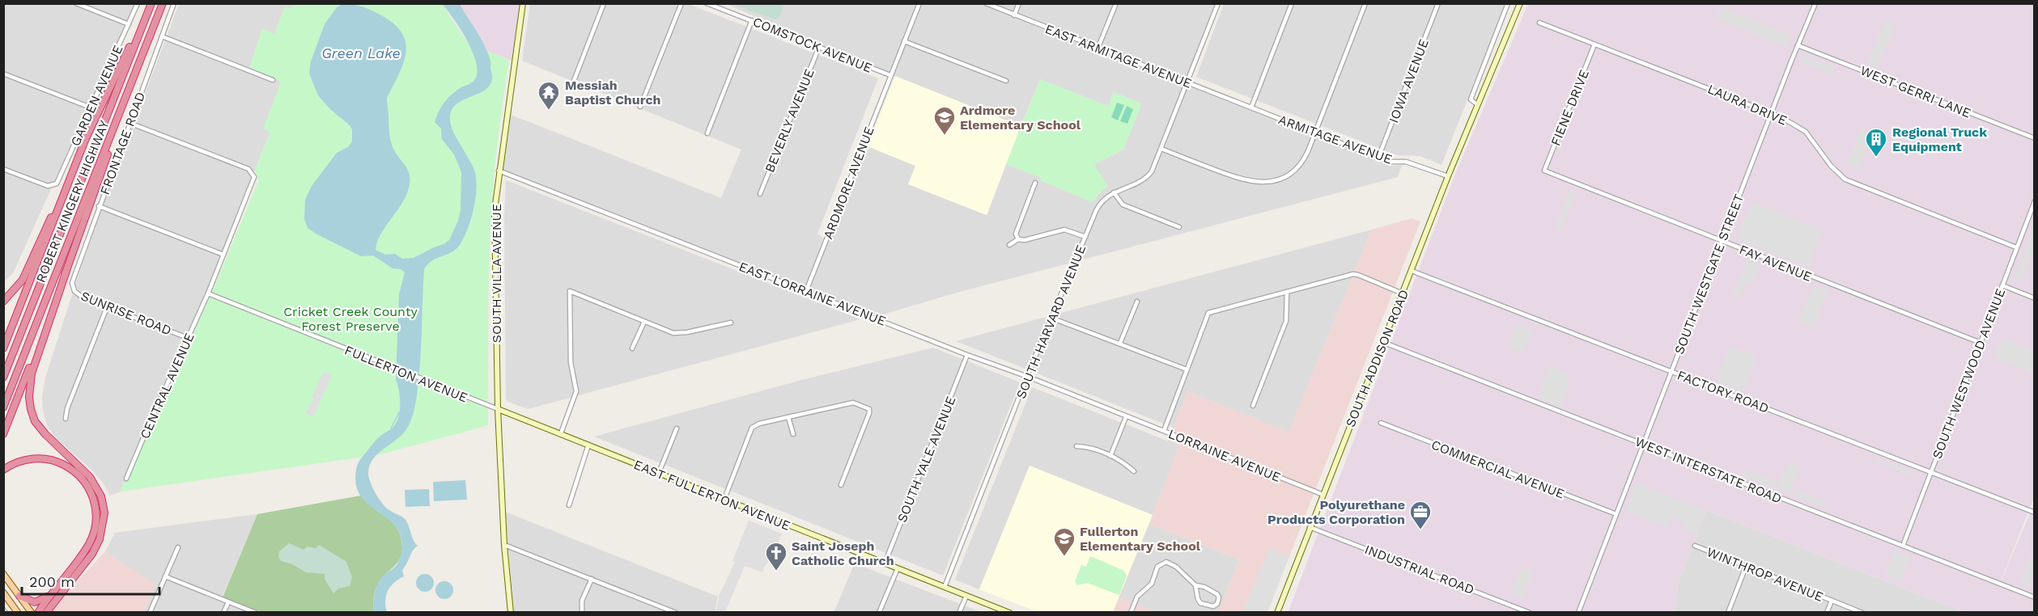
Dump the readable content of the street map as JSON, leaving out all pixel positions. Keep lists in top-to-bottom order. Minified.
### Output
{"streets":{"highway":["ROBERT KINGERY HIGHWAY"],"street":["COMSTOCK AVENUE","EAST ARMITAGE AVENUE","IOWA AVENUE","WEST GERRI LANE","GARDEN AVENUE","LAURA DRIVE","FIENE DRIVE","BEVERLY AVENUE","ARMITAGE AVENUE","FRONTAGE ROAD","ARDMORE AVENUE","FAY AVENUE","SOUTH VILLA AVENUE","SOUTH WESTGATE STREET","EAST LORRAINE AVENUE","SUNRISE ROAD","SOUTH HARVARD AVENUE","SOUTH ADDISON ROAD","FULLERTON AVENUE","SOUTH WESTWOOD AVENUE","CENTRAL AVENUE","FACTORY ROAD","LORRAINE AVENUE","SOUTH YALE AVENUE","COMMERCIAL AVENUE","WEST INTERSTATE ROAD","EAST FULLERTON AVENUE","INDUSTRIAL ROAD","WINTHROP AVENUE"]},"crossings":[["COMSTOCK AVENUE","BEVERLY AVENUE"],["COMSTOCK AVENUE","ARDMORE AVENUE"],["EAST ARMITAGE AVENUE","ARMITAGE AVENUE"],["EAST ARMITAGE AVENUE","SOUTH HARVARD AVENUE"],["IOWA AVENUE","ARMITAGE AVENUE"],["WEST GERRI LANE","SOUTH WESTGATE STREET"],["LAURA DRIVE","FIENE DRIVE"],["LAURA DRIVE","SOUTH WESTGATE STREET"],["LAURA DRIVE","SOUTH WESTWOOD AVENUE"],["FIENE DRIVE","FAY AVENUE"],["ARMITAGE AVENUE","SOUTH ADDISON ROAD"],["FRONTAGE ROAD","SUNRISE ROAD"],["FRONTAGE ROAD","CENTRAL AVENUE"],["ARDMORE AVENUE","EAST LORRAINE AVENUE"],["FAY AVENUE","SOUTH WESTGATE STREET"],["FAY AVENUE","SOUTH WESTWOOD AVENUE"],["SOUTH VILLA AVENUE","EAST LORRAINE AVENUE"],["SOUTH VILLA AVENUE","FULLERTON AVENUE"],["SOUTH VILLA AVENUE","EAST FULLERTON AVENUE"],["SOUTH WESTGATE STREET","FACTORY ROAD"],["SOUTH WESTGATE STREET","COMMERCIAL AVENUE"],["SOUTH WESTGATE STREET","WEST INTERSTATE ROAD"],["EAST LORRAINE AVENUE","SOUTH HARVARD AVENUE"],["EAST LORRAINE AVENUE","LORRAINE AVENUE"],["EAST LORRAINE AVENUE","SOUTH YALE AVENUE"],["SUNRISE ROAD","CENTRAL AVENUE"],["SOUTH HARVARD AVENUE","EAST FULLERTON AVENUE"],["SOUTH ADDISON ROAD","FACTORY ROAD"],["SOUTH ADDISON ROAD","LORRAINE AVENUE"],["SOUTH ADDISON ROAD","WEST INTERSTATE ROAD"],["SOUTH ADDISON ROAD","INDUSTRIAL ROAD"],["FULLERTON AVENUE","CENTRAL AVENUE"],["FULLERTON AVENUE","EAST FULLERTON AVENUE"],["SOUTH WESTWOOD AVENUE","FACTORY ROAD"],["SOUTH WESTWOOD AVENUE","WEST INTERSTATE ROAD"],["SOUTH YALE AVENUE","EAST FULLERTON AVENUE"]],"water":["Green Lake"],"parks":["Cricket Creek County Forest Preserve"],"places":{"temple":["Messiah Baptist Church"],"school or university":["Ardmore Elementary School","Fullerton Elementary School"],"building":["Regional Truck Equipment"],"office":["Polyurethane Products Corporation"],"church":["Saint Joseph Catholic Church"]},"scale_bar":"200 m"}
